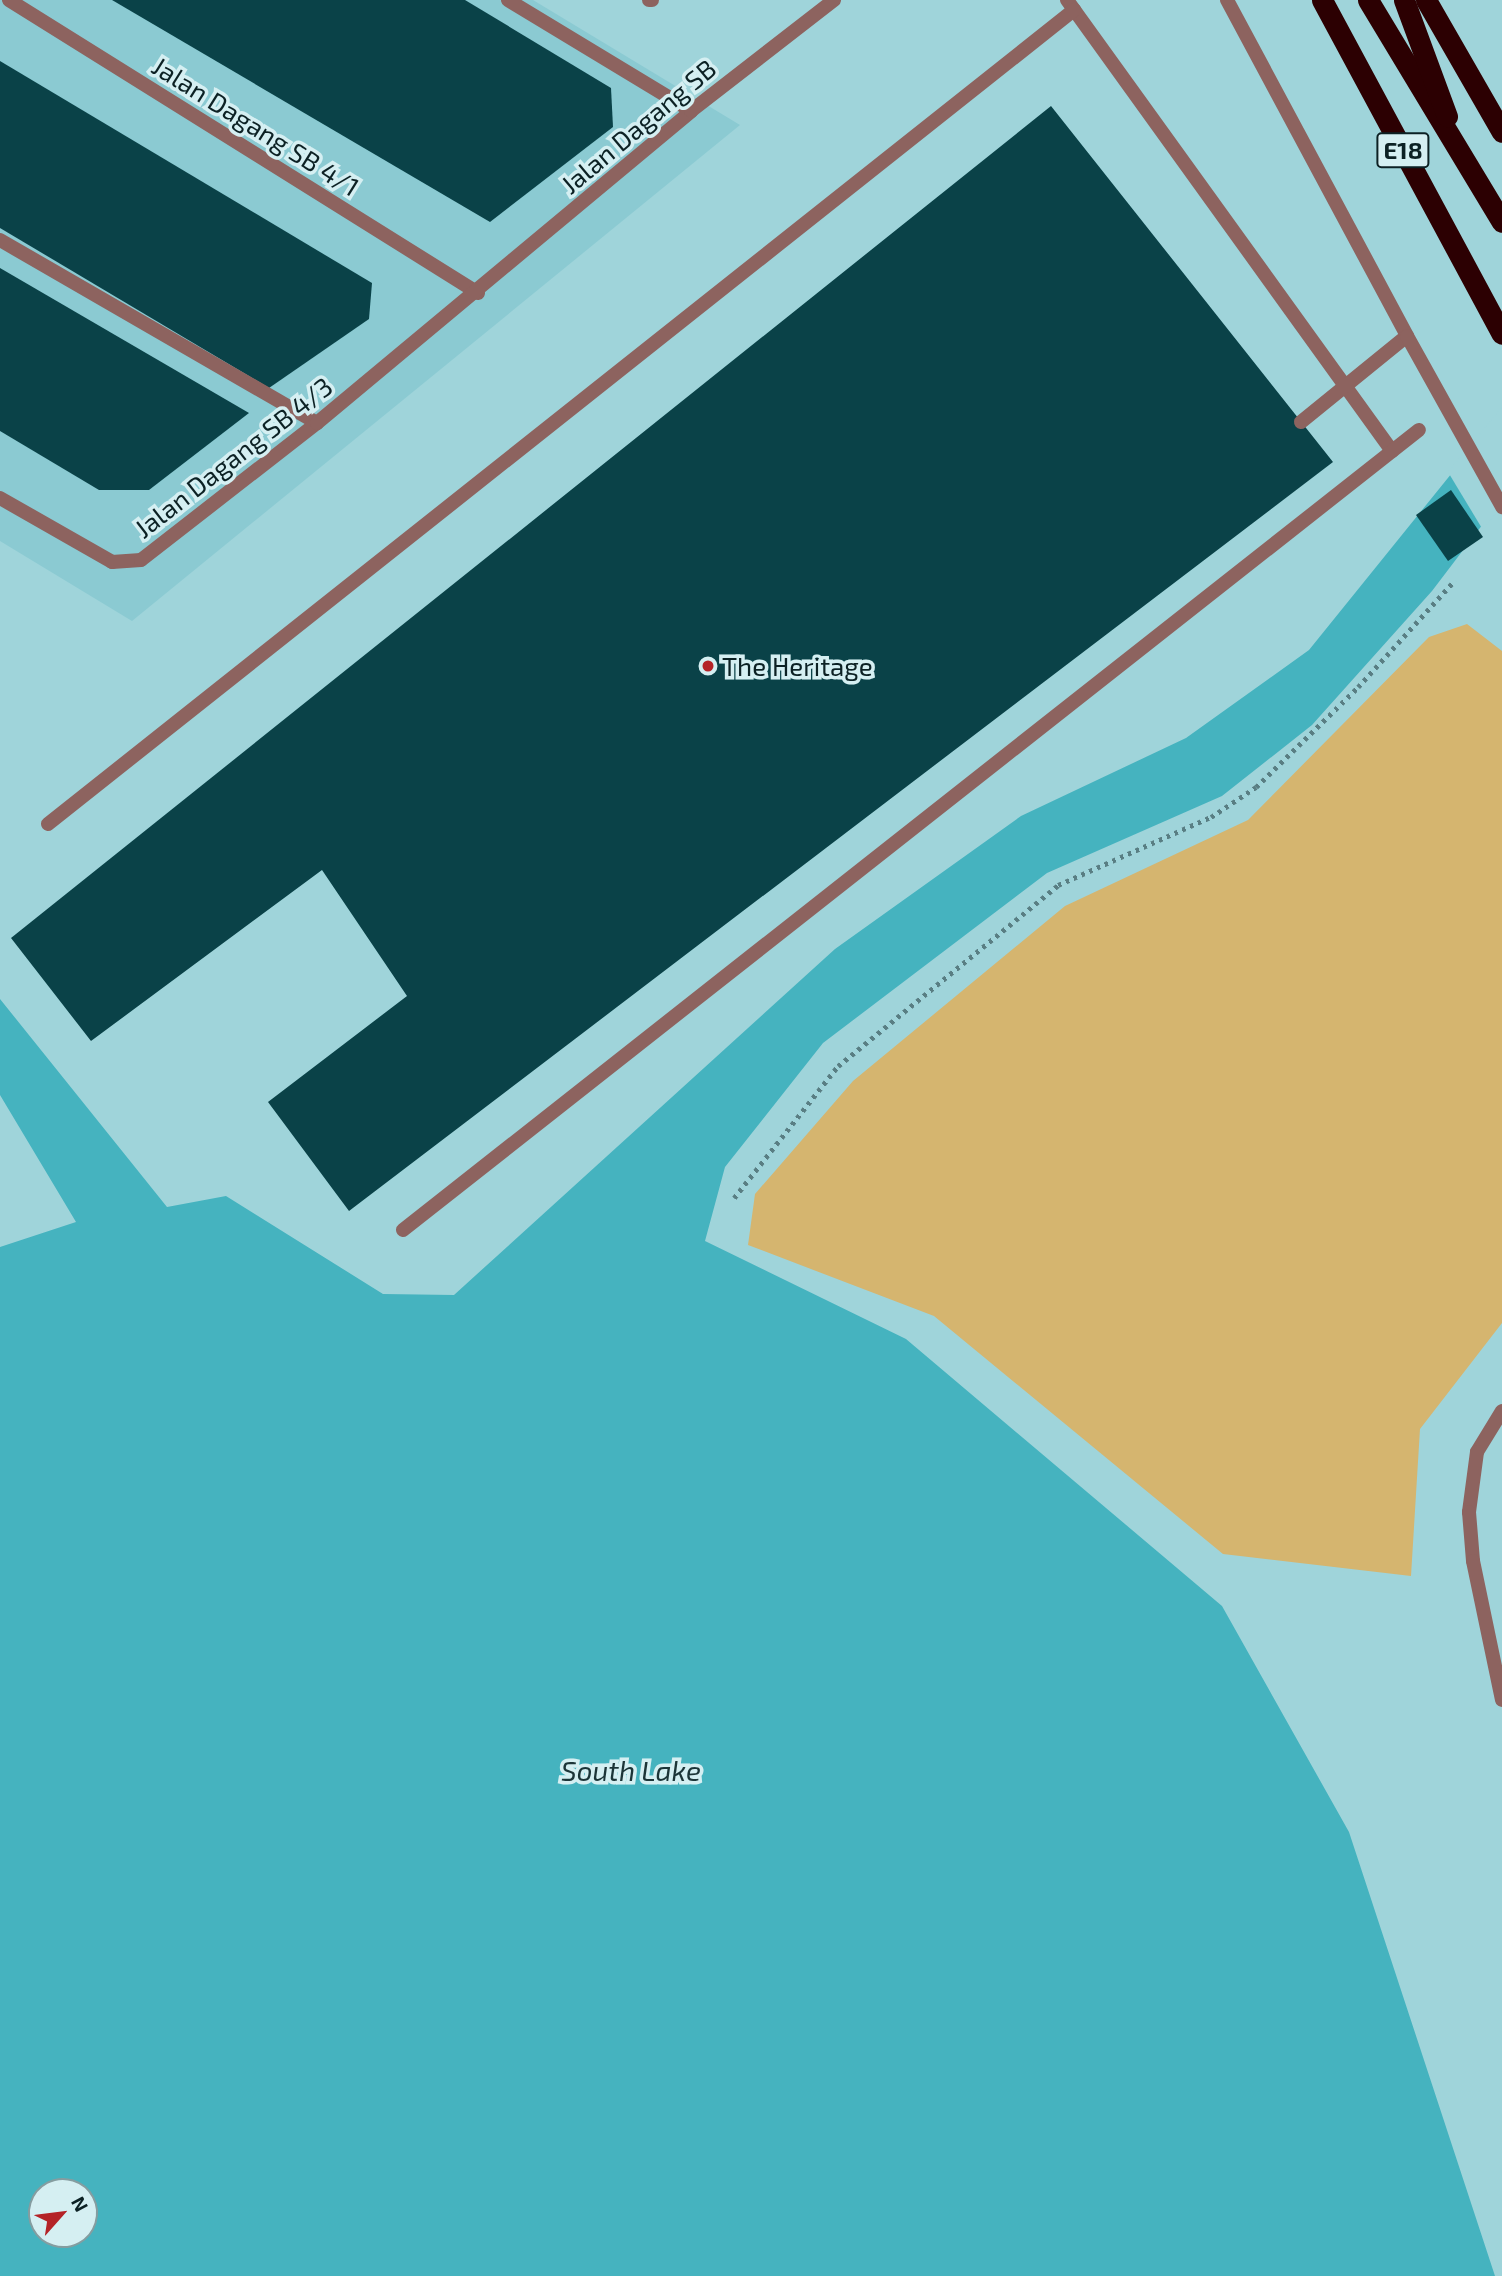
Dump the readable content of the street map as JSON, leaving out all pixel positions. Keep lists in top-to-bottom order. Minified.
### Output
{"streets":{"highway":["E18"],"street":["Jalan Dagang SB 4/1","Jalan Dagang SB","Jalan Dagang SB 4/3"]},"crossings":[["Jalan Dagang SB 4/1","Jalan Dagang SB"],["Jalan Dagang SB 4/1","Jalan Dagang SB 4/3"],["Jalan Dagang SB","Jalan Dagang SB 4/3"]],"water":["South Lake"],"places":["The Heritage"],"north":"top right"}
